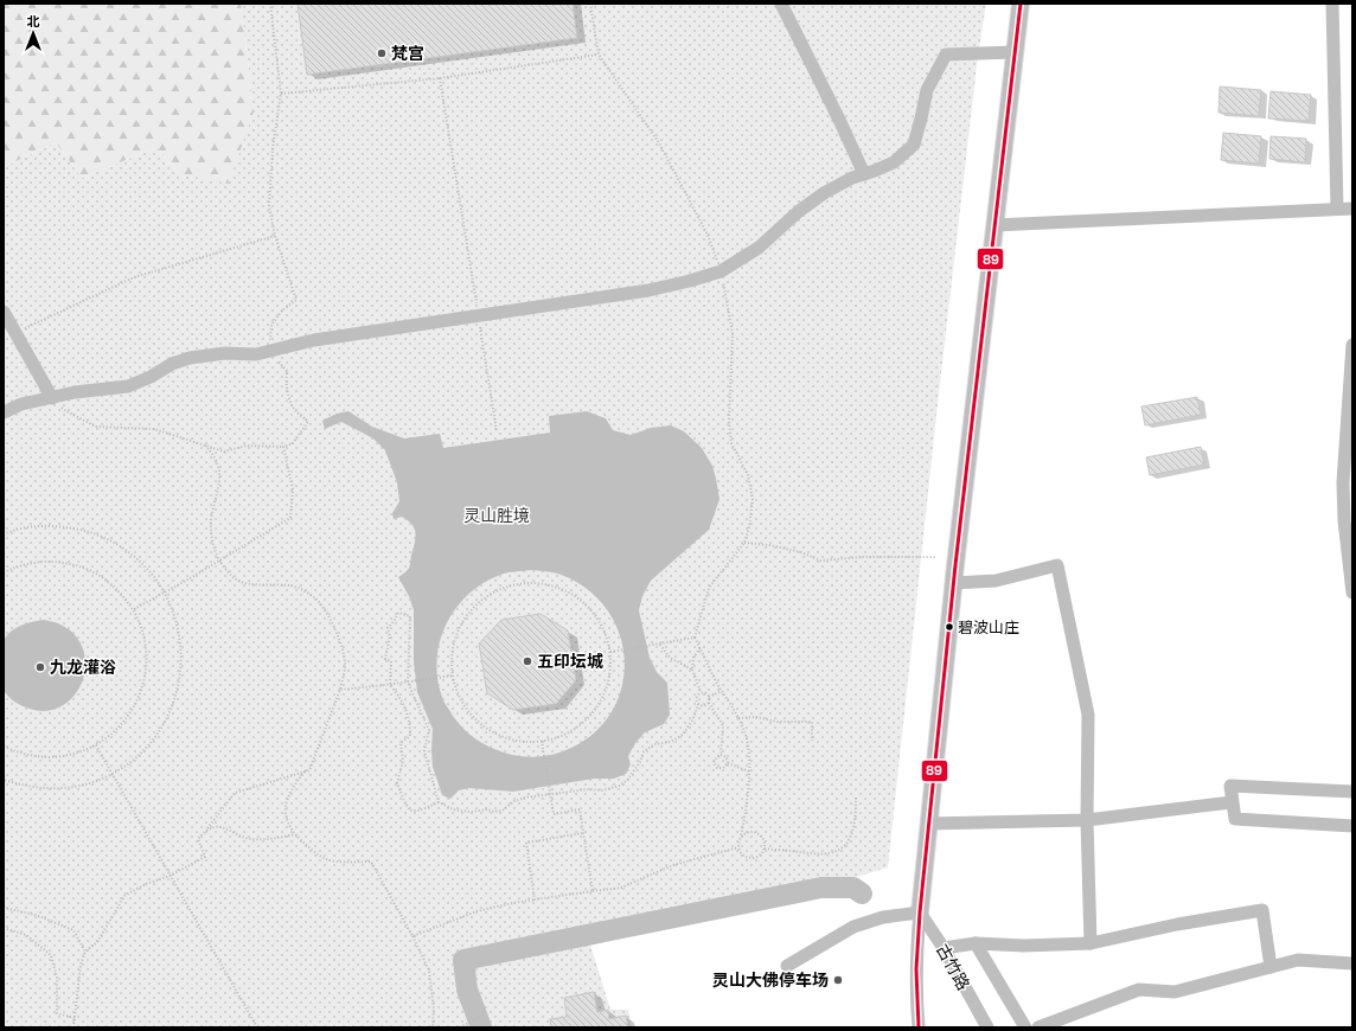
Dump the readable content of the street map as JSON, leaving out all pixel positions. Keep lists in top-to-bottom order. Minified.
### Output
{"streets":{"street":["古竹路"]},"parks":["灵山胜境"],"places":["梵宫","碧波山庄","五印坛城","九龙灌浴","灵山大佛停车场"],"lines":["transit line 89"],"north":"top"}
